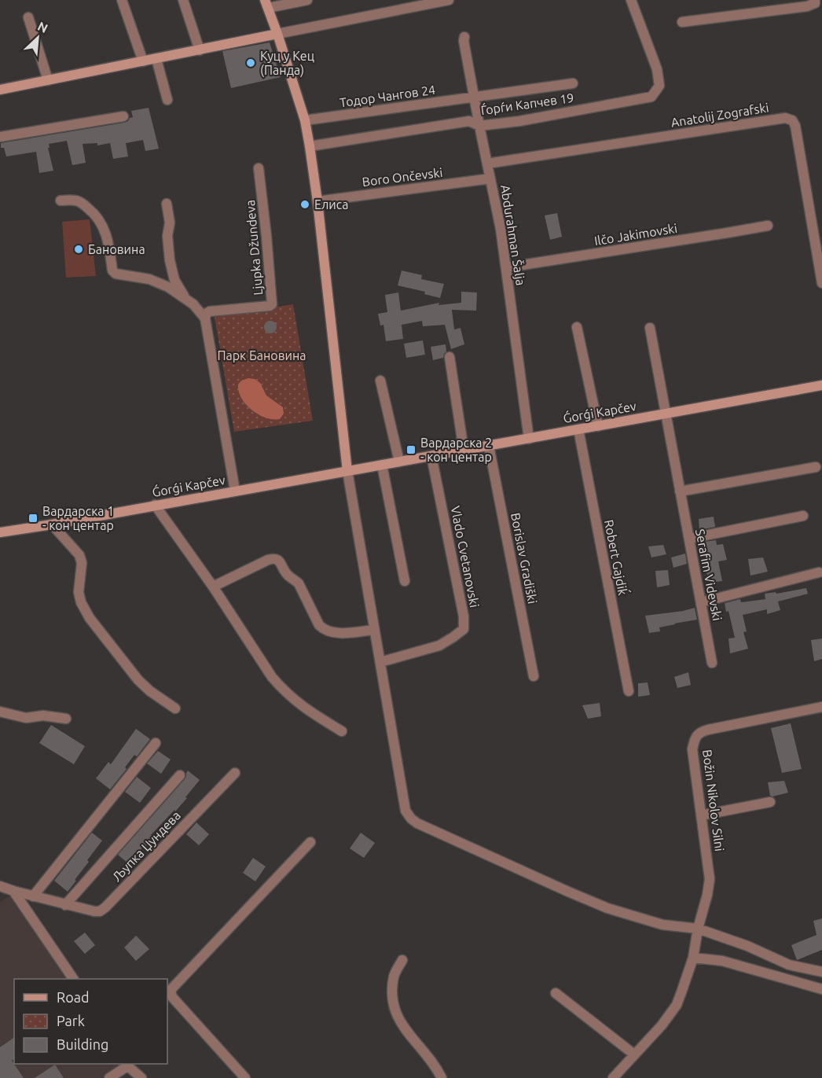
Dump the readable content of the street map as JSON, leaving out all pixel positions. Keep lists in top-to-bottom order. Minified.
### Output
{"streets":{"street":["Тодор Чангов 24","Ѓорѓи Капчев 19","Anatolij Zografski","Boro Ončevski","Ilčo Jakimovski","Abdurahman Šalja","Ljupka Džundeva","Ǵorǵi Kapčev","Vlado Cvetanovski","Robert Gajdiḱ","Borislav Gradiški","Serafim Videvski","Božin Nikolov Silni","Љупка Џундева"]},"crossings":[["Тодор Чангов 24","Abdurahman Šalja"],["Ѓорѓи Капчев 19","Abdurahman Šalja"],["Anatolij Zografski","Abdurahman Šalja"],["Boro Ončevski","Abdurahman Šalja"],["Ilčo Jakimovski","Abdurahman Šalja"],["Abdurahman Šalja","Ǵorǵi Kapčev"],["Ǵorǵi Kapčev","Vlado Cvetanovski"],["Ǵorǵi Kapčev","Robert Gajdiḱ"],["Ǵorǵi Kapčev","Borislav Gradiški"],["Ǵorǵi Kapčev","Serafim Videvski"]],"parks":["Парк Бановина"],"places":{"other":["Куц у Кец (Панда)","Елиса","Бановина"],"transit":["Вардарска 2 - кон центар","Вардарска 1 - кон центар"]},"legend":["Road","Park","Building"],"north":"top right"}
